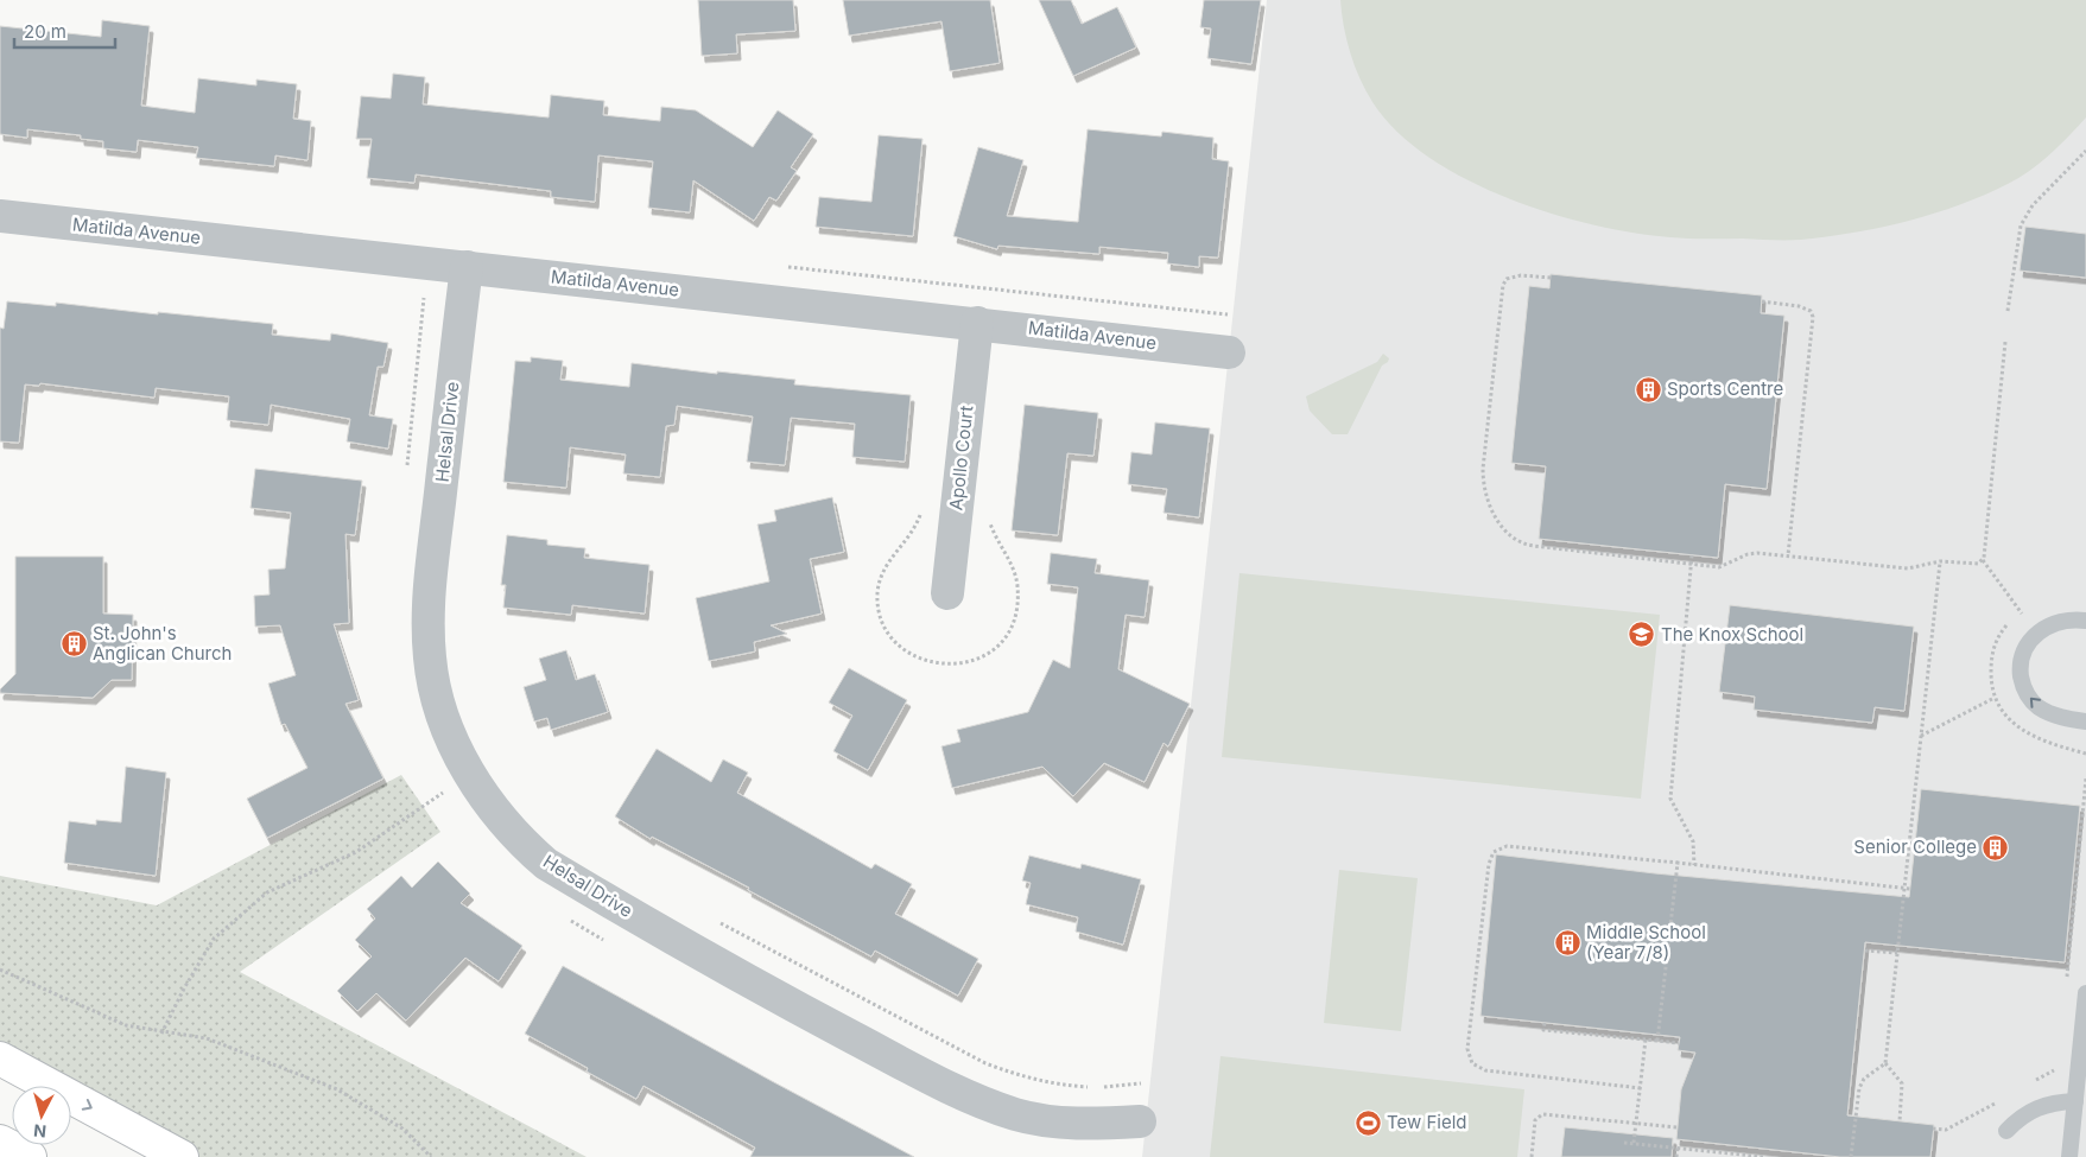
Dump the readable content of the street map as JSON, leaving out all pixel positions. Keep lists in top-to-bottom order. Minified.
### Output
{"streets":{"street":["Matilda Avenue","Helsal Drive","Apollo Court"]},"crossings":[["Matilda Avenue","Helsal Drive"],["Matilda Avenue","Apollo Court"]],"places":{"building":["Sports Centre","St. John's Anglican Church","Senior College","Middle School (Year 7/8)"],"school or university":["The Knox School"],"sports":["Tew Field"]},"scale_bar":"20 m","north":"bottom"}
